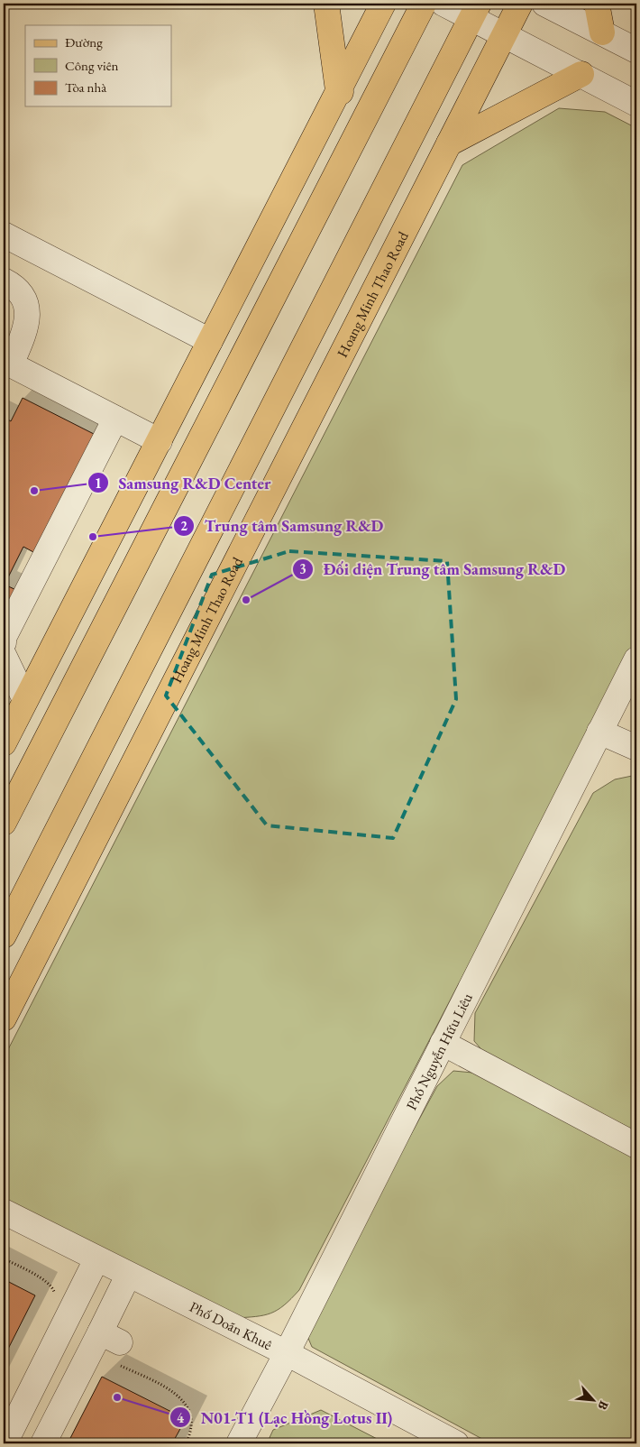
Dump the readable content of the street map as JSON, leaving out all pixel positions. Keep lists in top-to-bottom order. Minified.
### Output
{"streets":{"main road":["Hoang Minh Thao Road"],"street":["Phố Nguyễn Hữu Liêu","Phố Doãn Khuê"]},"crossings":[["Phố Nguyễn Hữu Liêu","Phố Doãn Khuê"]],"places":["Samsung R&D Center","Trung tâm Samsung R&D","Đối diện Trung tâm Samsung R&D","N01-T1 (Lạc Hồng Lotus II)"],"legend":["Đường","Công viên","Tòa nhà"],"north":"bottom right"}
